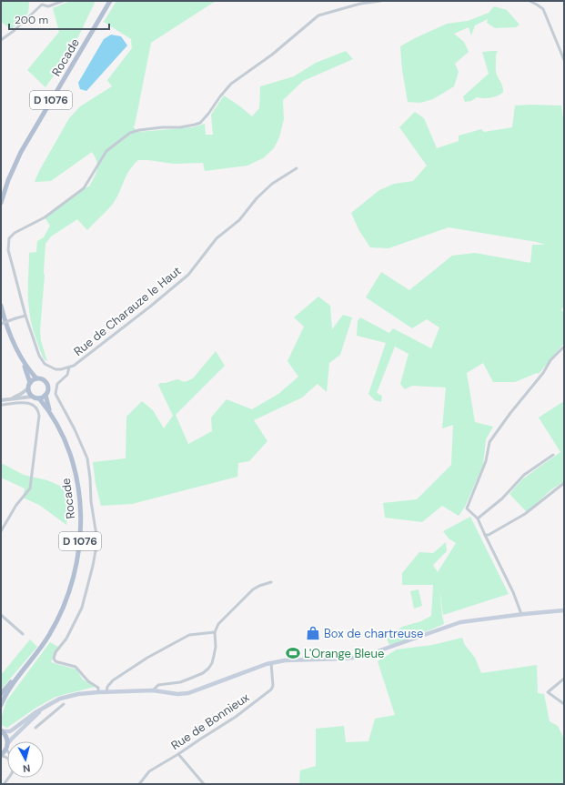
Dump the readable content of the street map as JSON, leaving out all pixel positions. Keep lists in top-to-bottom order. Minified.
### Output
{"streets":{"main road":["Rocade","D 1076"],"street":["Rue de Charauze le Haut","Rue de Bonnieux"]},"places":{"shop":["Box de chartreuse"],"sports":["L'Orange Bleue"]},"scale_bar":"200 m","north":"bottom"}
